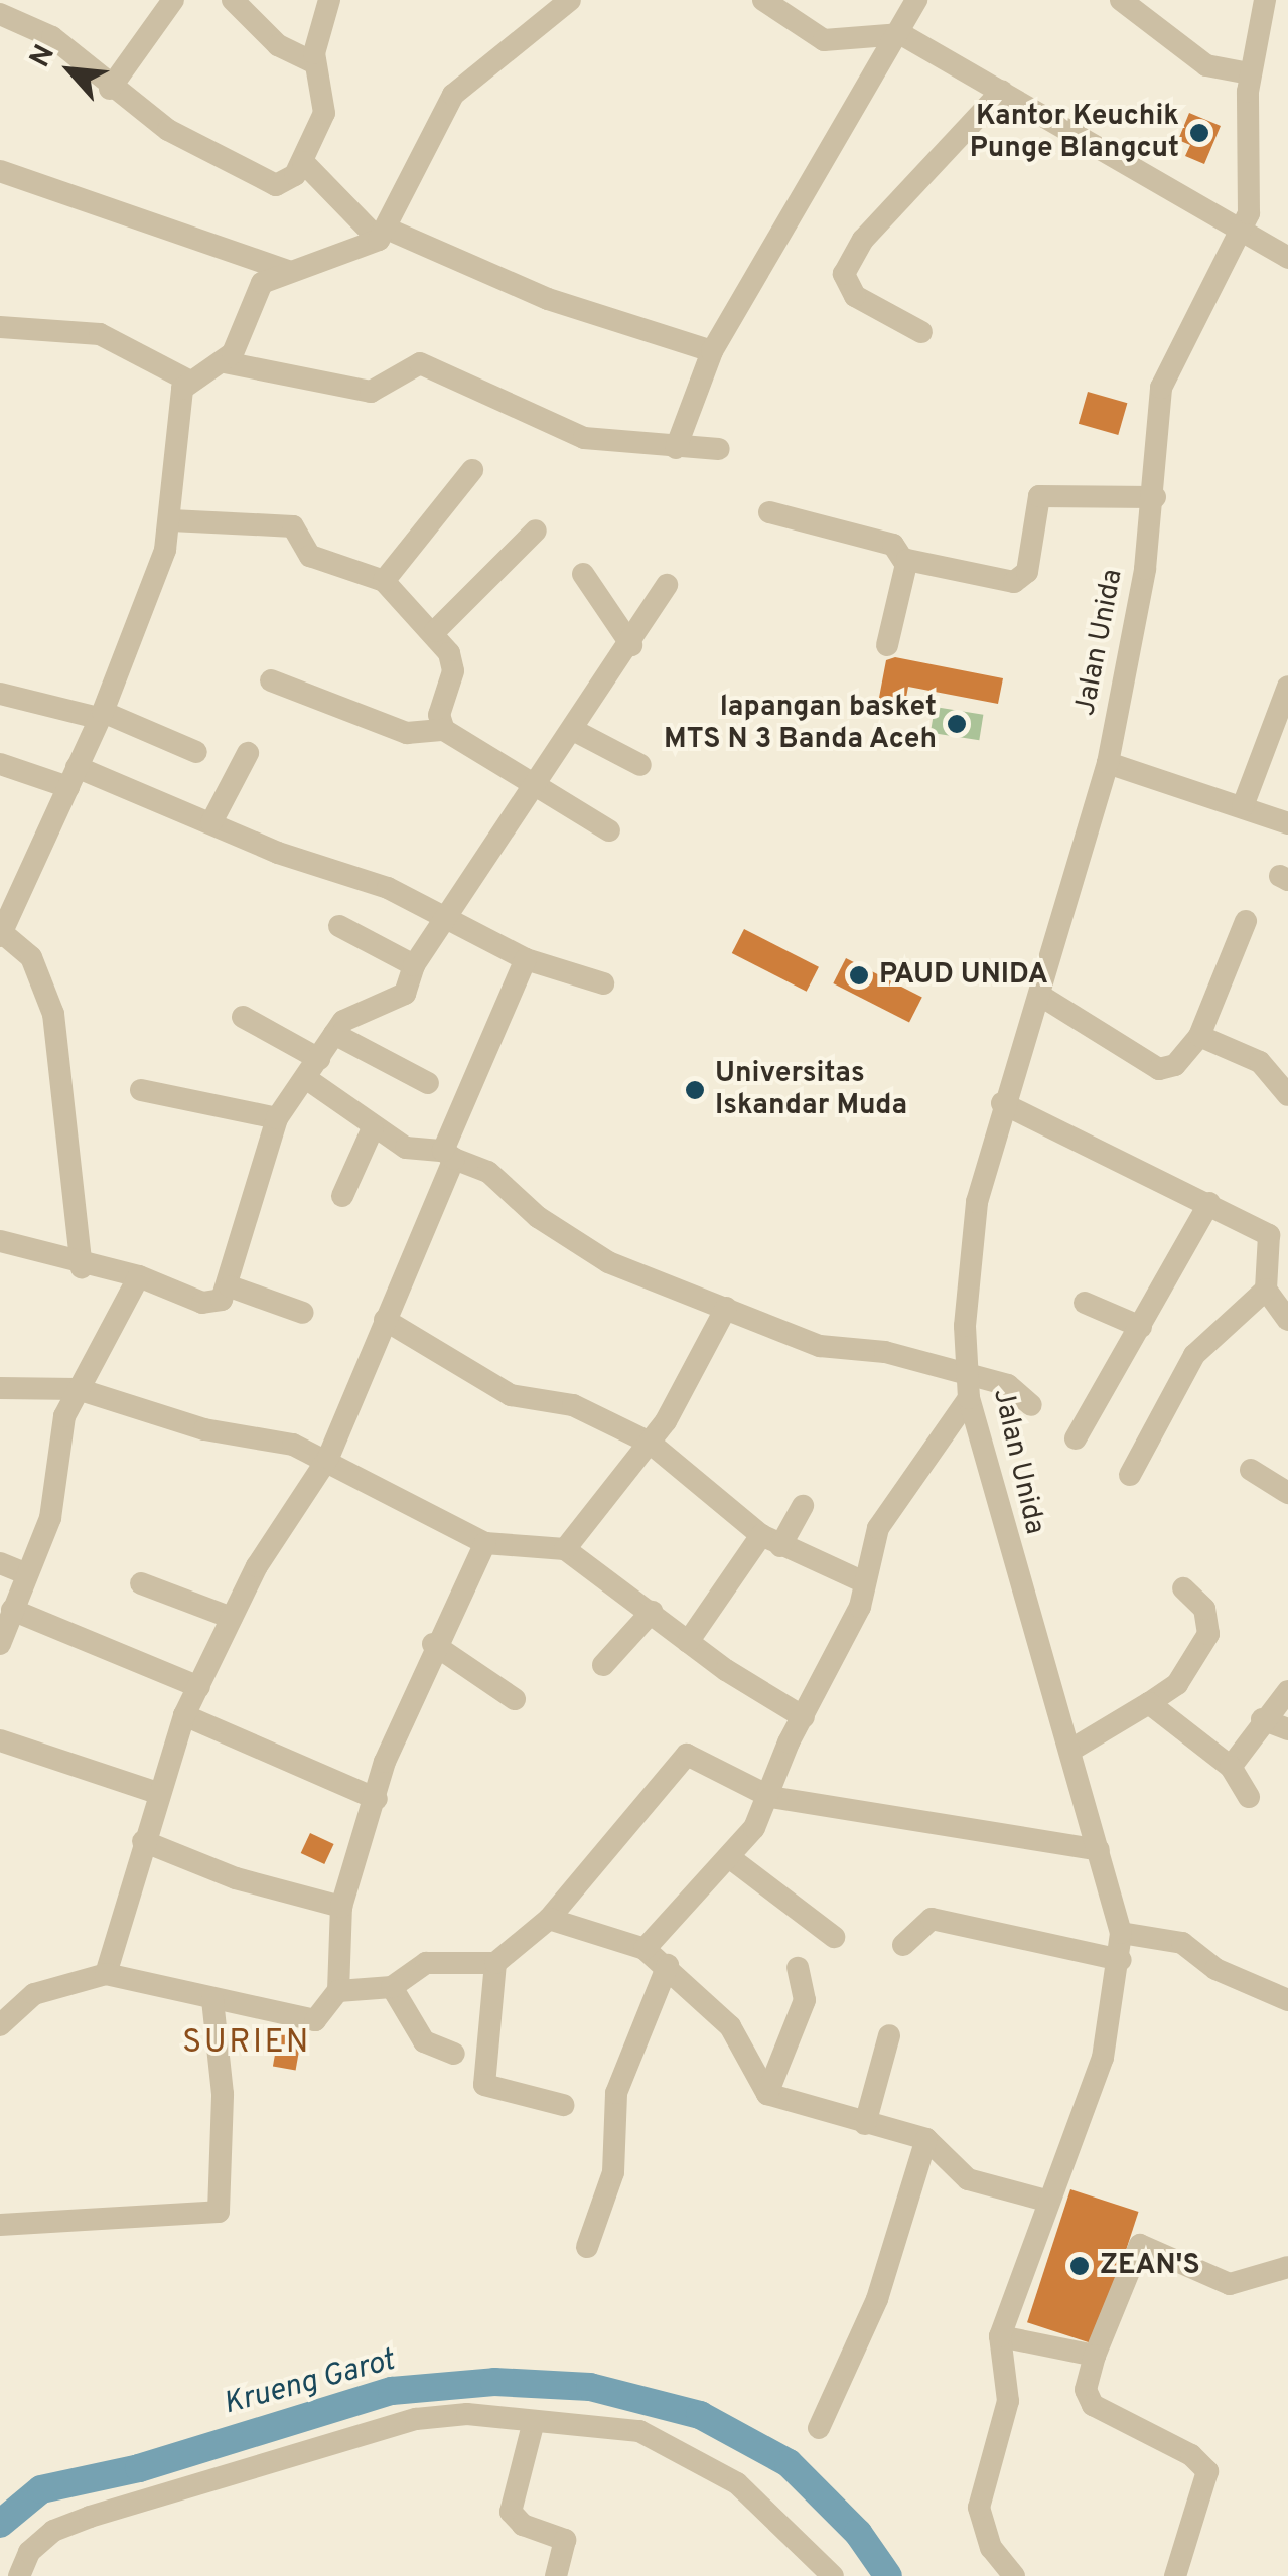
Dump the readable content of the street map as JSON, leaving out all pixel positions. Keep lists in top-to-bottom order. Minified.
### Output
{"streets":{"street":["Jalan Unida"]},"districts":["SURIEN"],"water":["Krueng Garot"],"places":["Kantor Keuchik Punge Blangcut","lapangan basket MTS N 3 Banda Aceh","PAUD UNIDA","Universitas Iskandar Muda","ZEAN'S"],"north":"top left"}
